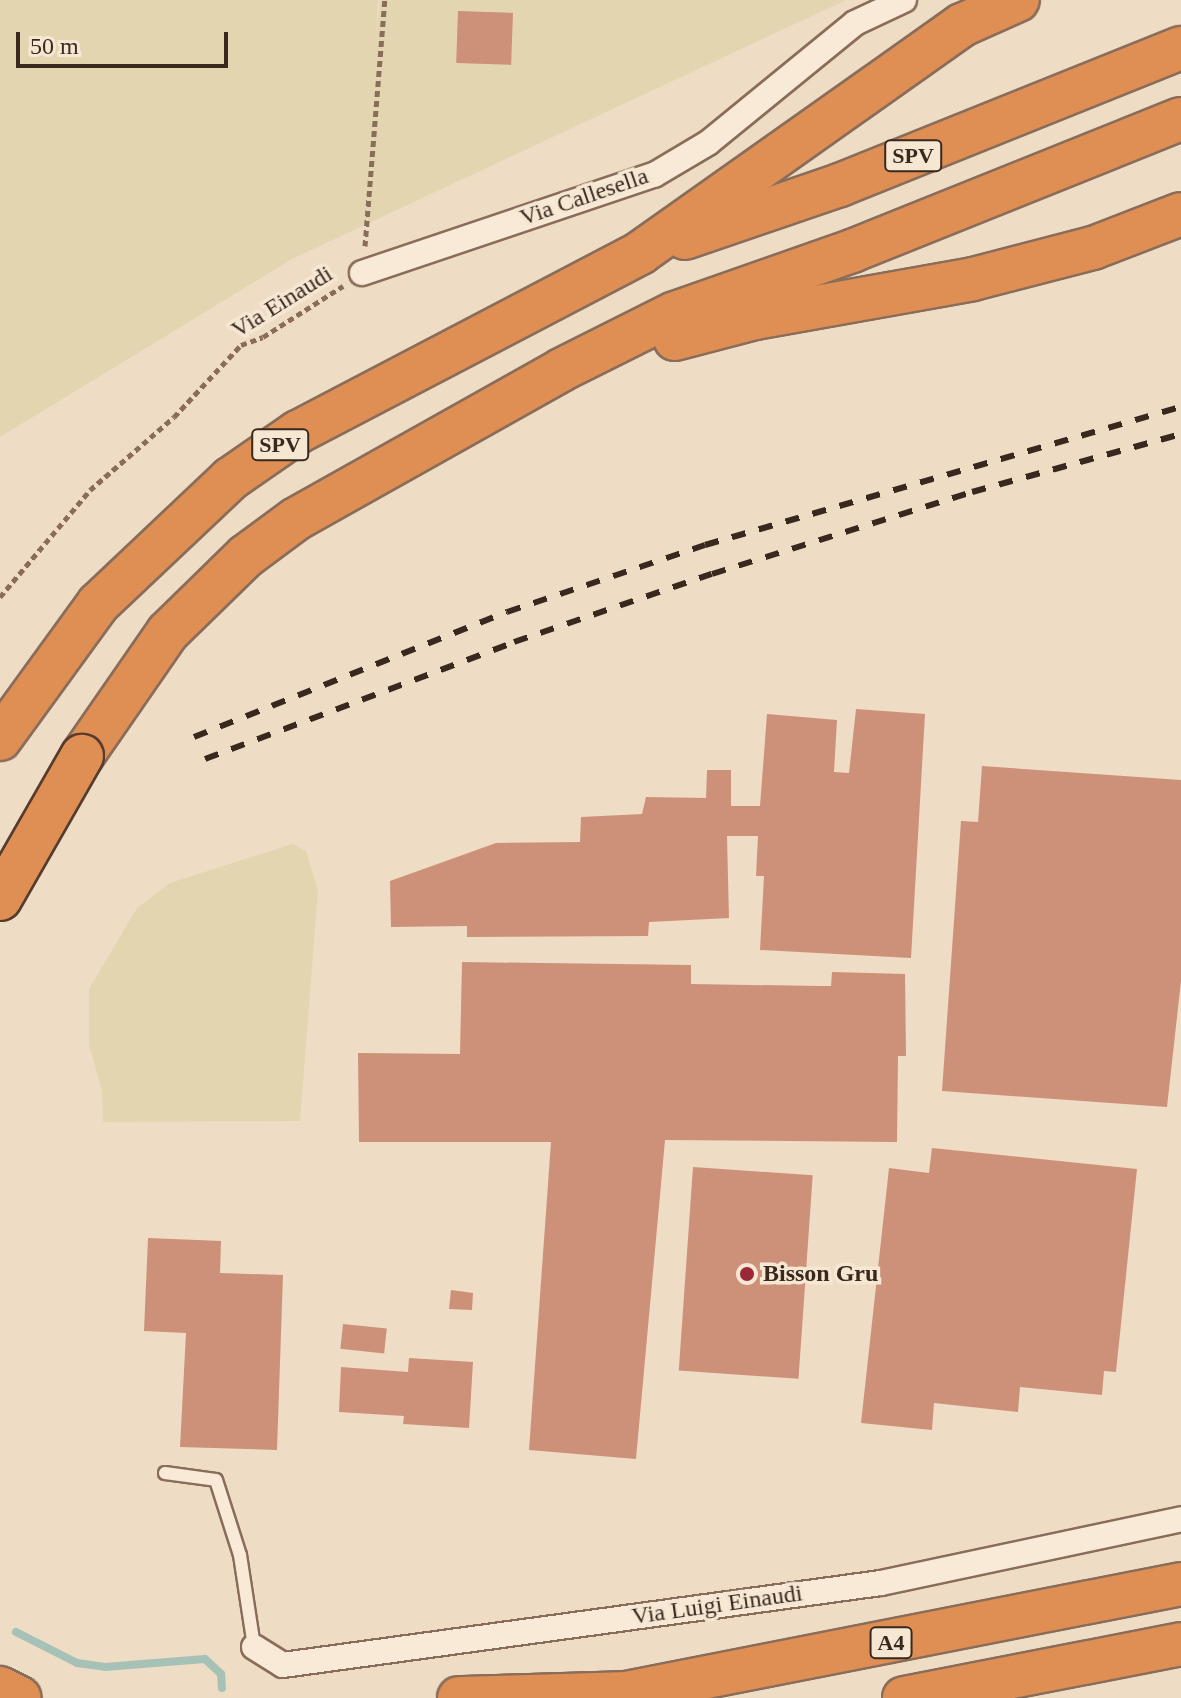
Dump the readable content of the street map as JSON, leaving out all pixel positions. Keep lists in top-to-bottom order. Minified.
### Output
{"streets":{"highway":["SPV","A4"],"street":["Via Callesella","Via Luigi Einaudi"],"path":["Via Einaudi"]},"crossings":[["Via Callesella","Via Einaudi"]],"places":["Bisson Gru"],"scale_bar":"50 m"}
